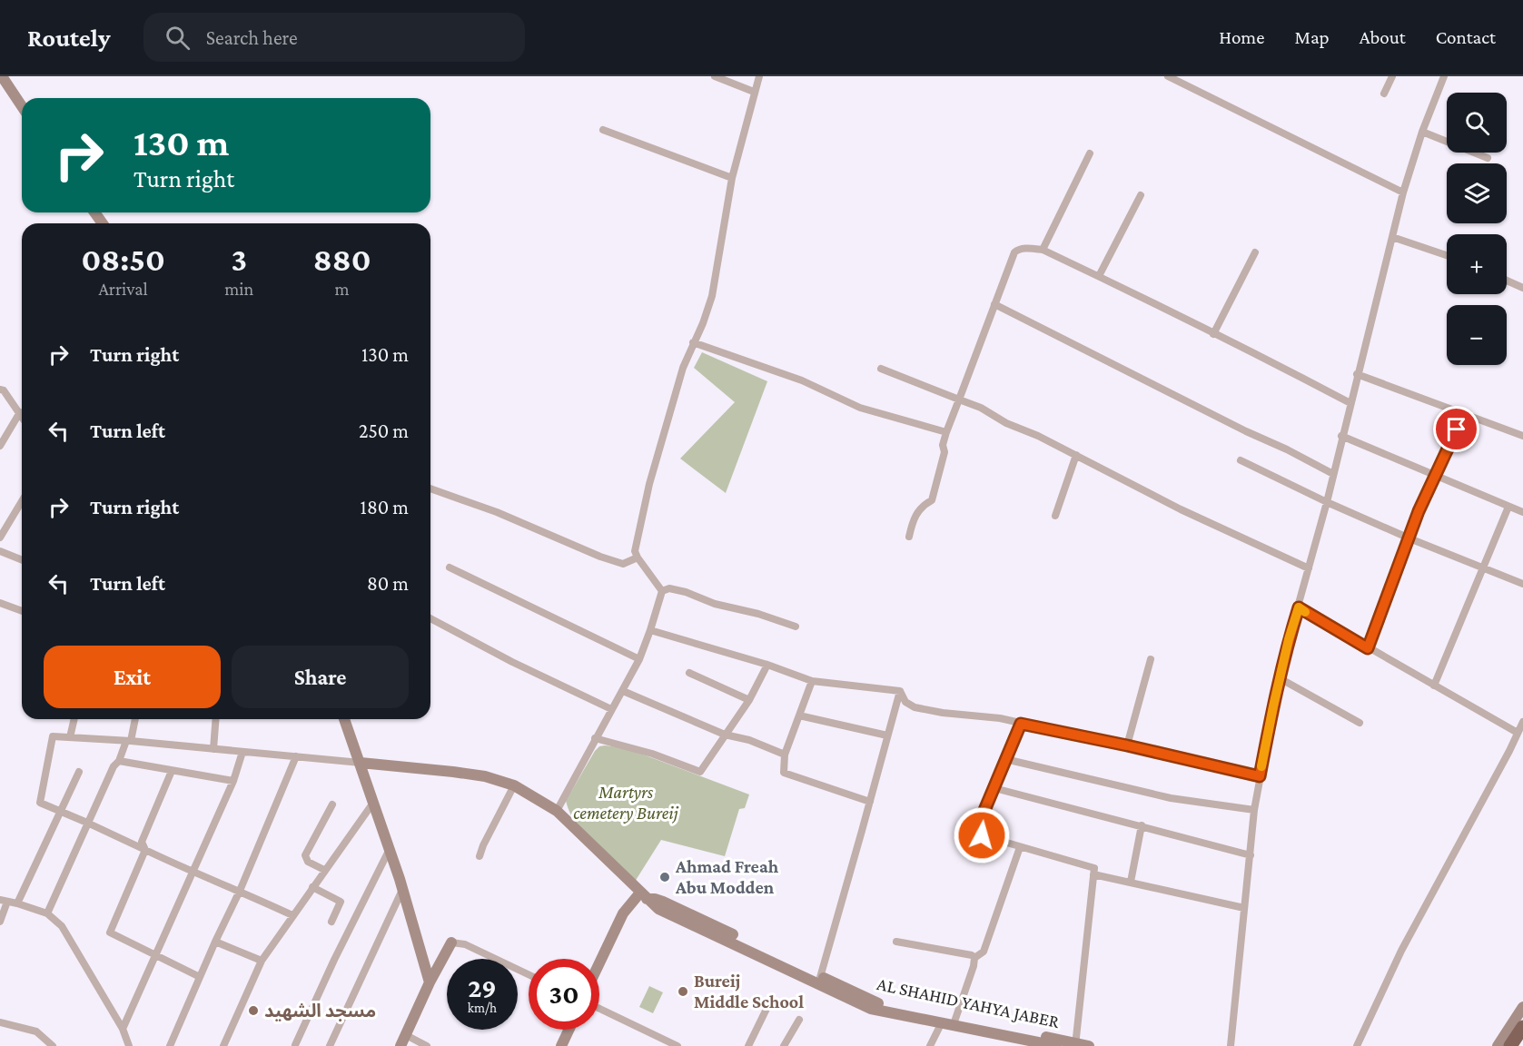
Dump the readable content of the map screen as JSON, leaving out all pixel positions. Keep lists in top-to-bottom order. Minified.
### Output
{"streets":{"street":["AL SHAHID YAHYA JABER"]},"parks":["Martyrs cemetery Bureij"],"places":["Ahmad Freah Abu Modden","Bureij Middle School","مسجد الشهيد"],"page":{"header":"Routely","search":"Search here","nav":["Home","Map","About","Contact"],"map_buttons":["+","−"],"turn":["130 m","Turn right"],"eta":["08:50","Arrival","3","min","880","m"],"list":[{"name":"Turn right","value":"130 m"},{"name":"Turn left","value":"250 m"},{"name":"Turn right","value":"180 m"},{"name":"Turn left","value":"80 m"}],"buttons":["Exit","Share"],"speed":"29 km/h","limit":"30"}}
